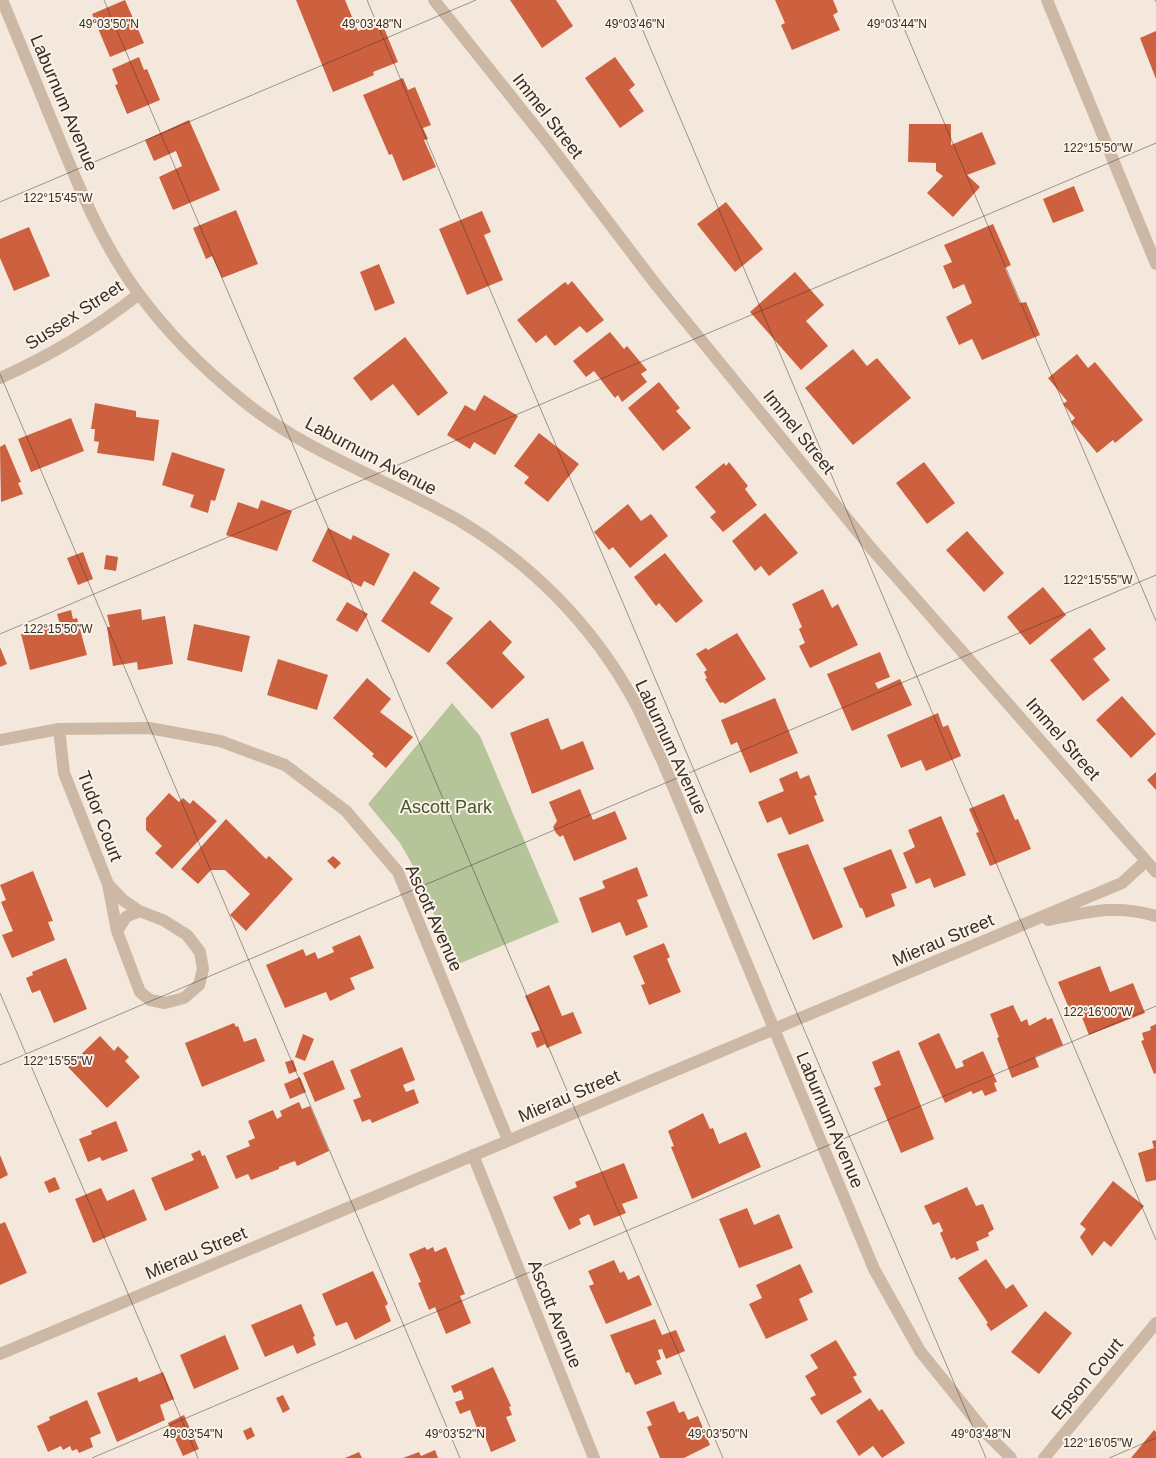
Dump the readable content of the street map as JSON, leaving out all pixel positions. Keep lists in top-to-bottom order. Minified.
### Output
{"streets":{"street":["Laburnum Avenue","Immel Street","Sussex Street","Tudor Court","Ascott Avenue","Mierau Street","Epson Court"]},"crossings":[["Laburnum Avenue","Sussex Street"],["Laburnum Avenue","Mierau Street"],["Immel Street","Mierau Street"],["Tudor Court","Ascott Avenue"],["Ascott Avenue","Mierau Street"]],"parks":["Ascott Park"],"coordinates":["49°03'50\"N","49°03'48\"N","49°03'46\"N","49°03'44\"N","122°15'50\"W","122°15'45\"W","122°15'55\"W","122°16'00\"W","49°03'54\"N","49°03'52\"N","122°16'05\"W"]}
